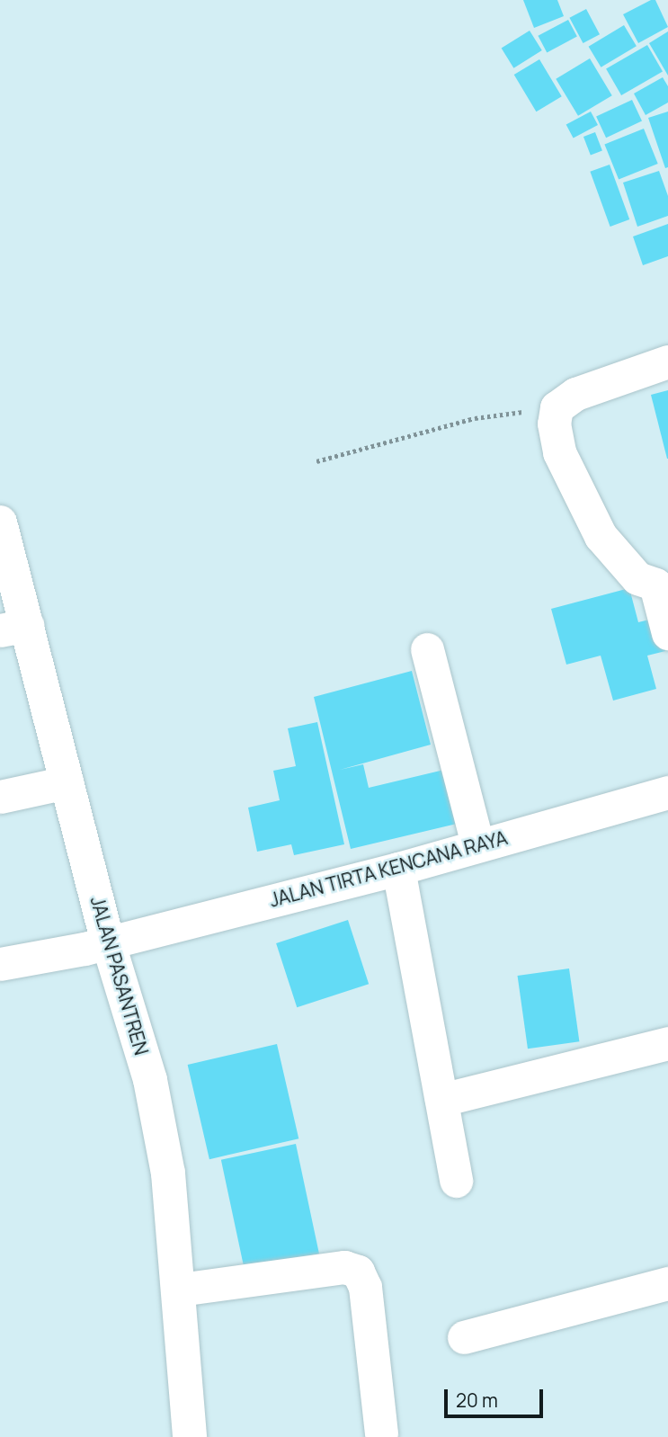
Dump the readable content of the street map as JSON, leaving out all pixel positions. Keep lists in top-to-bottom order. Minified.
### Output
{"streets":{"main road":["JALAN PASANTREN"],"street":["JALAN TIRTA KENCANA RAYA"]},"crossings":[["JALAN TIRTA KENCANA RAYA","JALAN PASANTREN"]],"scale_bar":"20 m"}
